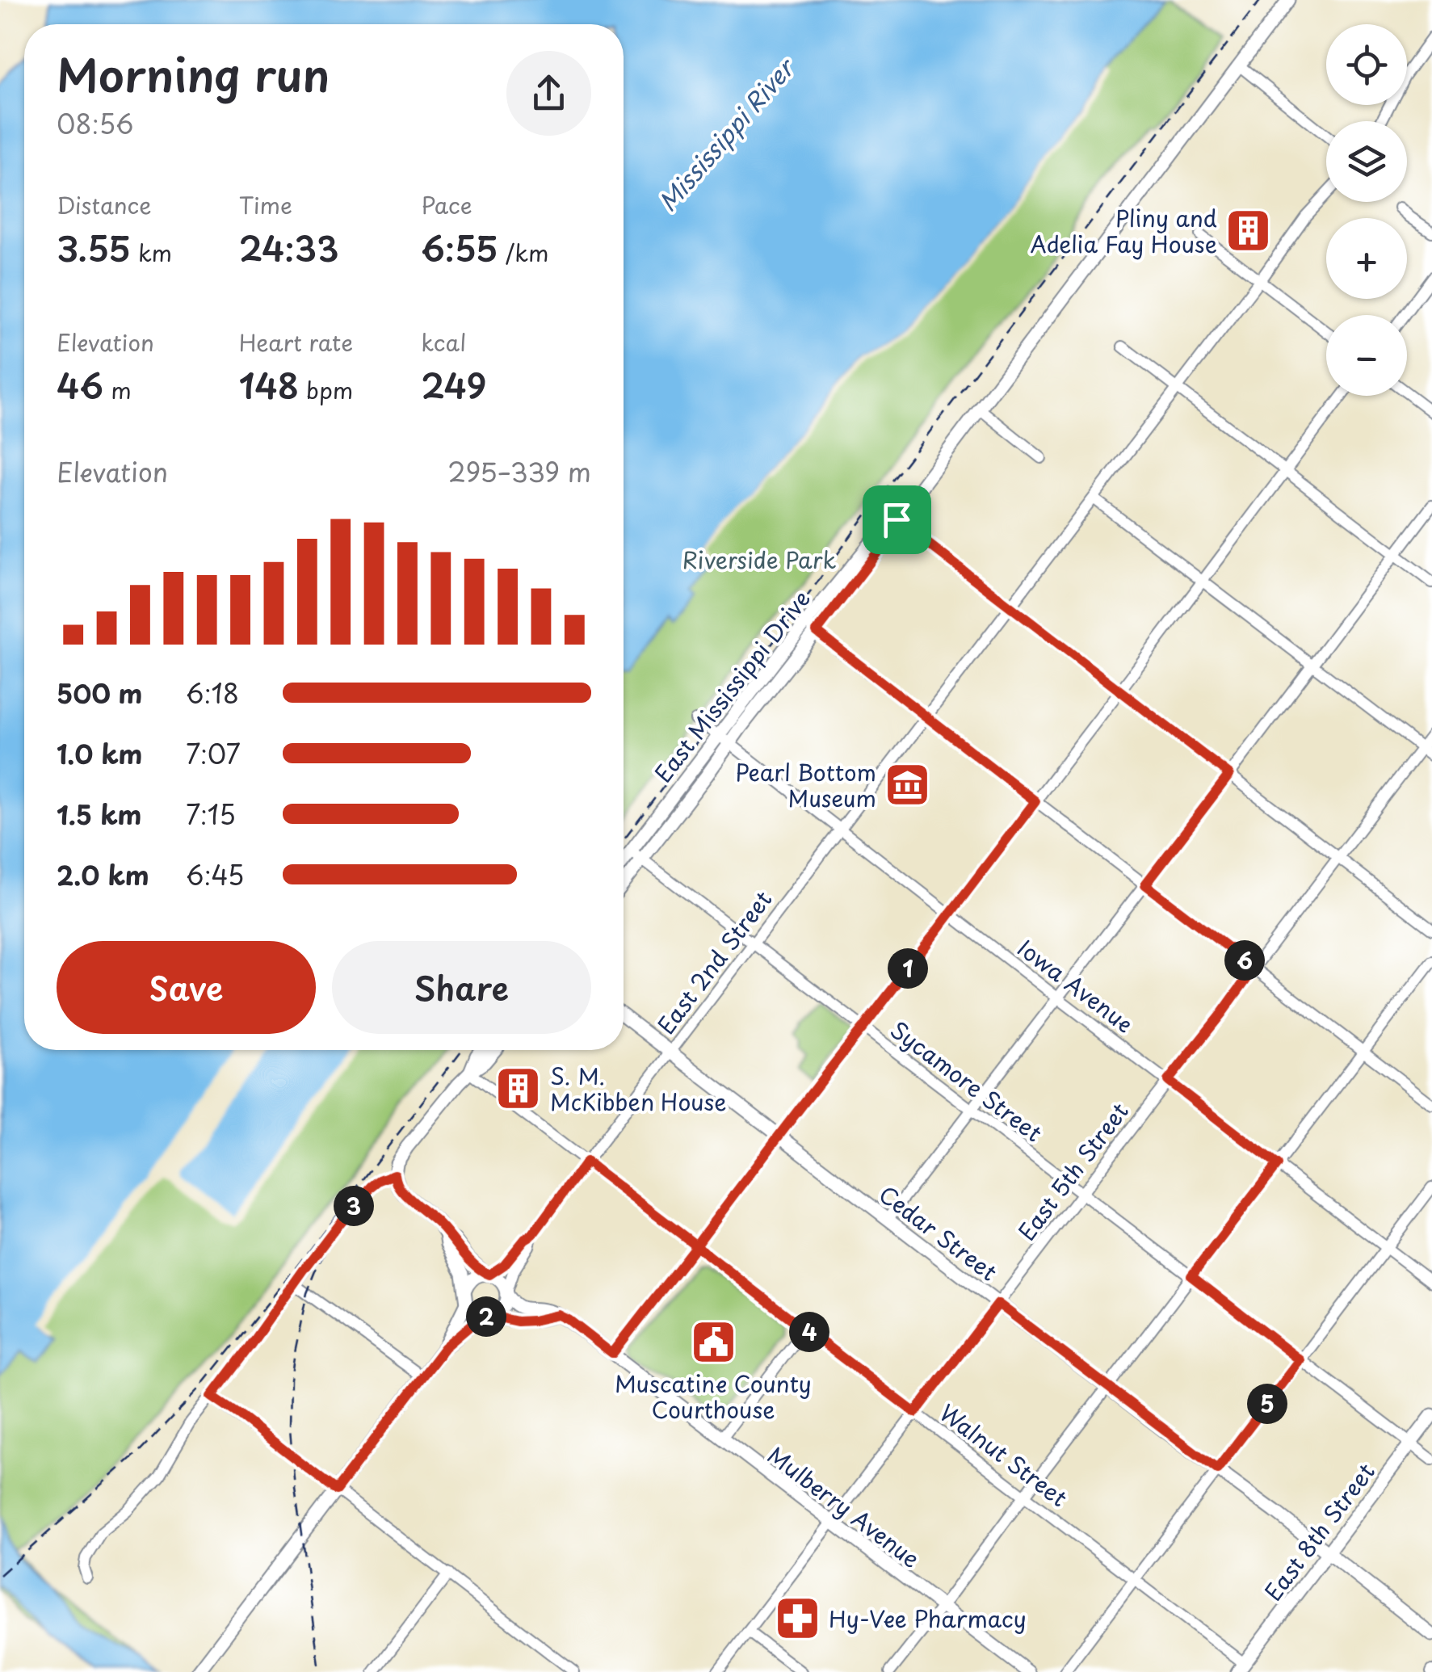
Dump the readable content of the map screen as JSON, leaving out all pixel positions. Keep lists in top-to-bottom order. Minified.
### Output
{"streets":{"main road":["East Mississippi Drive","Cedar Street","Mulberry Avenue","East 8th Street"],"street":["East 2nd Street","Iowa Avenue","Sycamore Street","East 5th Street","Walnut Street"]},"crossings":[["East Mississippi Drive","Iowa Avenue"],["East Mississippi Drive","Sycamore Street"],["East 2nd Street","Iowa Avenue"],["East 2nd Street","Sycamore Street"],["East 2nd Street","Cedar Street"],["East 2nd Street","Walnut Street"],["East 2nd Street","Mulberry Avenue"],["Iowa Avenue","East 5th Street"],["Sycamore Street","East 5th Street"],["Sycamore Street","East 8th Street"],["East 5th Street","Cedar Street"],["East 5th Street","Walnut Street"],["East 5th Street","Mulberry Avenue"],["Cedar Street","East 8th Street"],["Walnut Street","East 8th Street"]],"water":["Mississippi River"],"parks":["Riverside Park"],"places":{"building":["Pliny and Adelia Fay House","S. M. McKibben House"],"museum":["Pearl Bottom Museum"],"public building":["Muscatine County Courthouse"],"pharmacy":["Hy-Vee Pharmacy"]},"page":{"map_buttons":["+","−"],"heading":["Morning run","08:56"],"stats":[["Distance","3.55 km"],["Time","24:33"],["Pace","6:55 /km"],["Elevation","46 m"],["Heart rate","148 bpm"],["kcal","249"]],"chart":["Elevation","295–339 m"],"list":[{"name":"500 m","note":"6:18"},{"name":"1.0 km","note":"7:07"},{"name":"1.5 km","note":"7:15"},{"name":"2.0 km","note":"6:45"}],"buttons":["Save","Share"],"pins":["6","1","3","2","4","5"]}}
